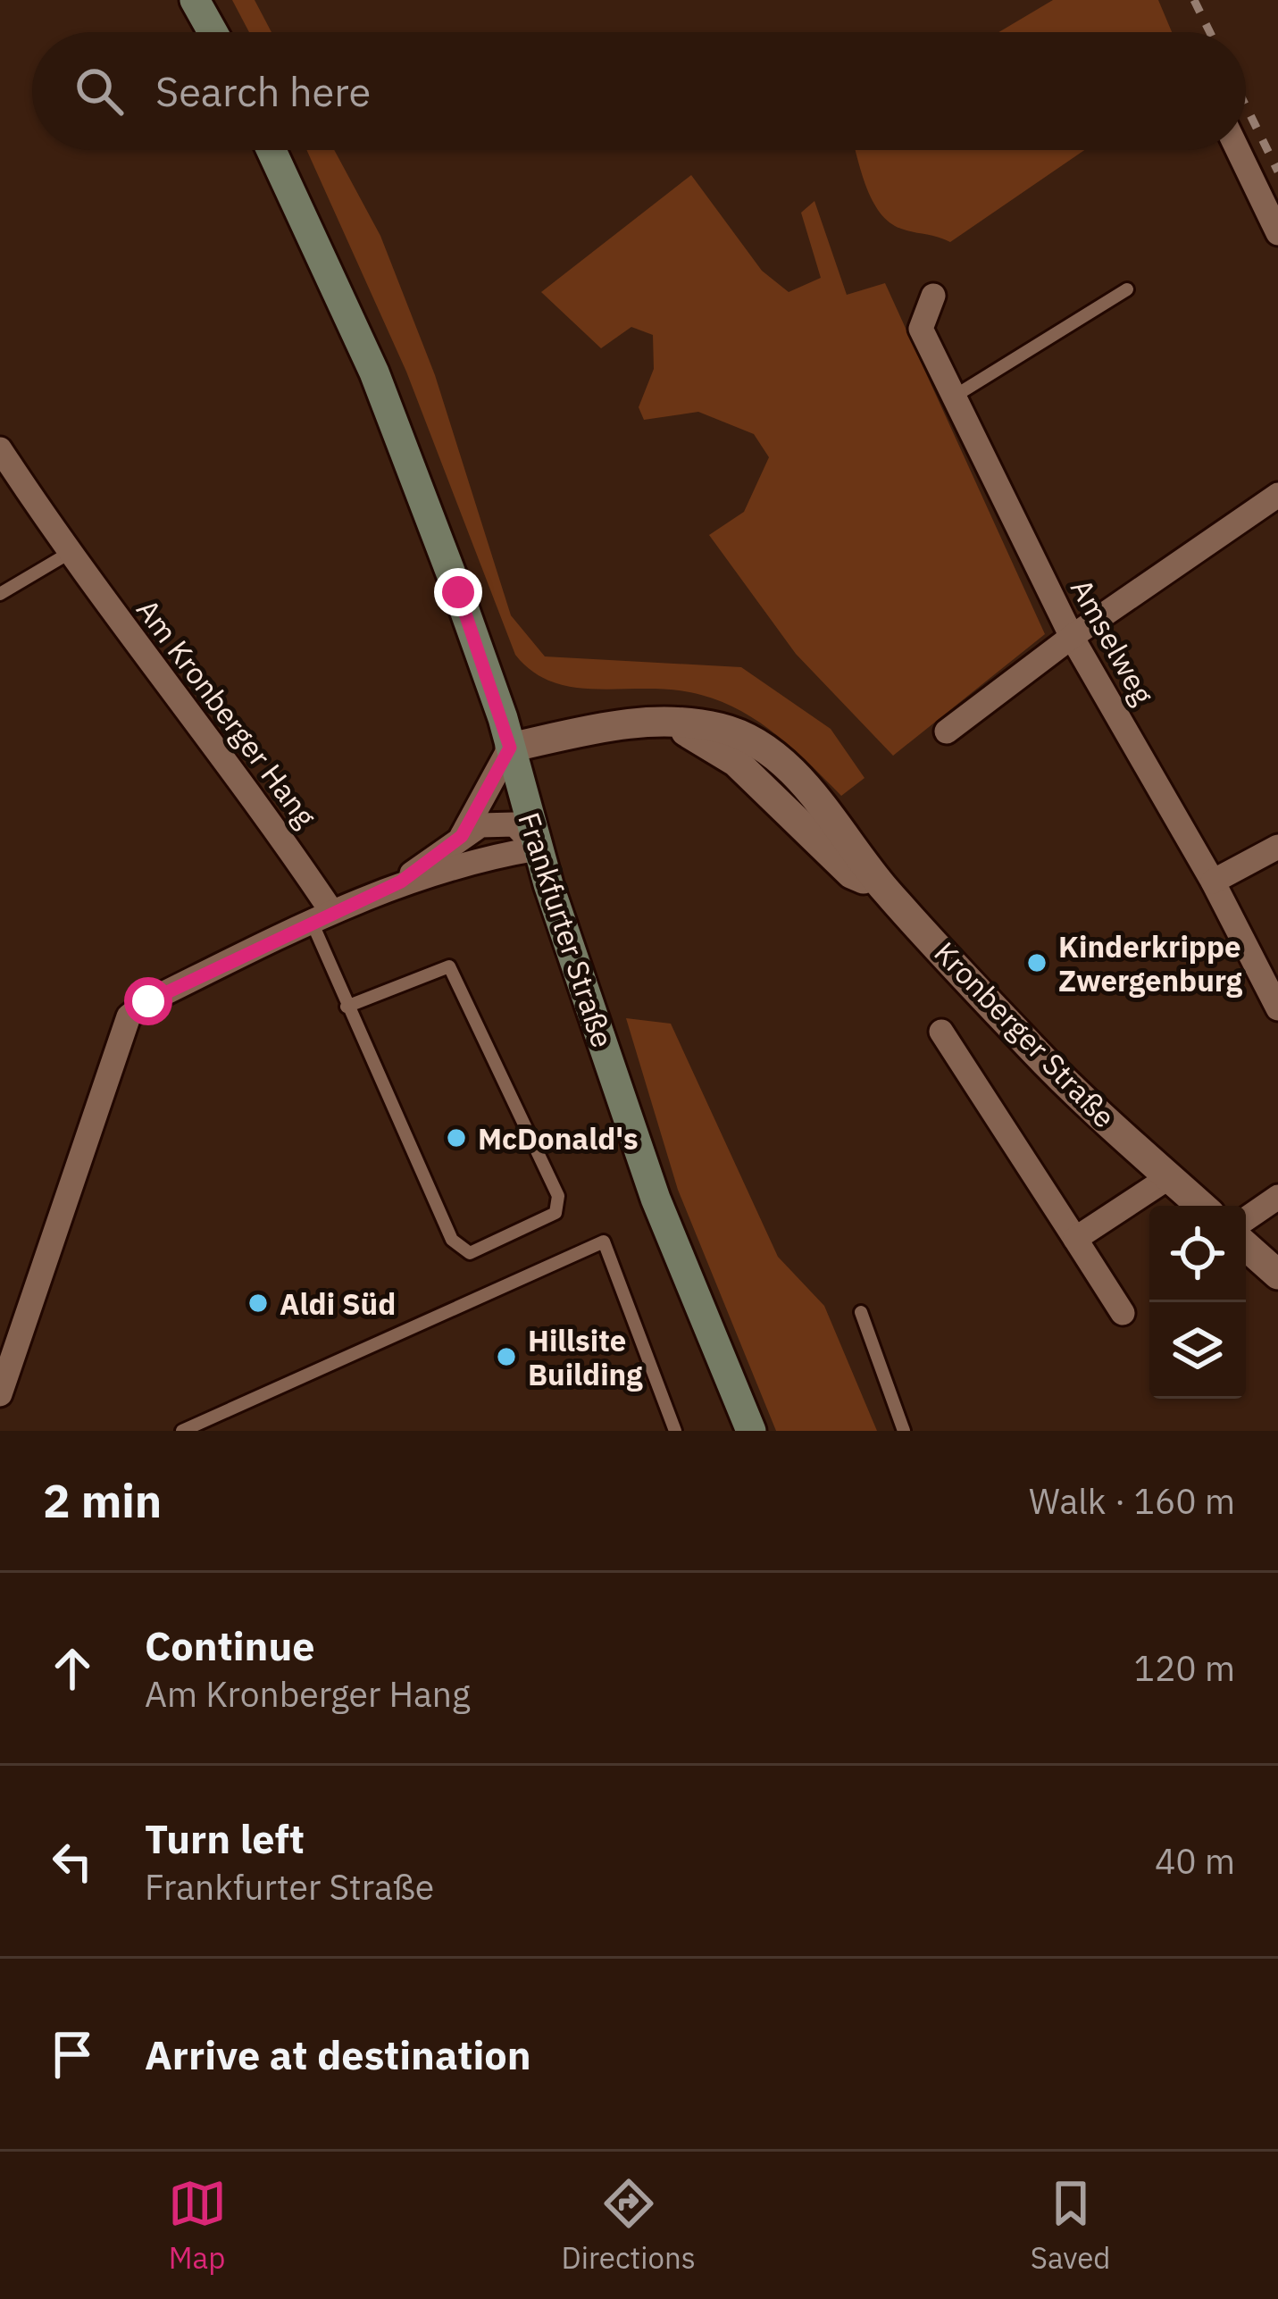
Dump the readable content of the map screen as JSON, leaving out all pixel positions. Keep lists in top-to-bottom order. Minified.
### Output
{"streets":{"main road":["Frankfurter Straße"],"street":["Amselweg","Am Kronberger Hang","Kronberger Straße"]},"crossings":[["Frankfurter Straße","Kronberger Straße"]],"places":["Kinderkrippe Zwergenburg","McDonald's","Aldi Süd","Hillsite Building"],"page":{"search":"Search here","heading":["2 min","Walk · 160 m"],"list":[["Continue","Am Kronberger Hang","120 m"],["Turn left","Frankfurter Straße","40 m"],"Arrive at destination"],"nav":["Map","Directions","Saved"]}}
